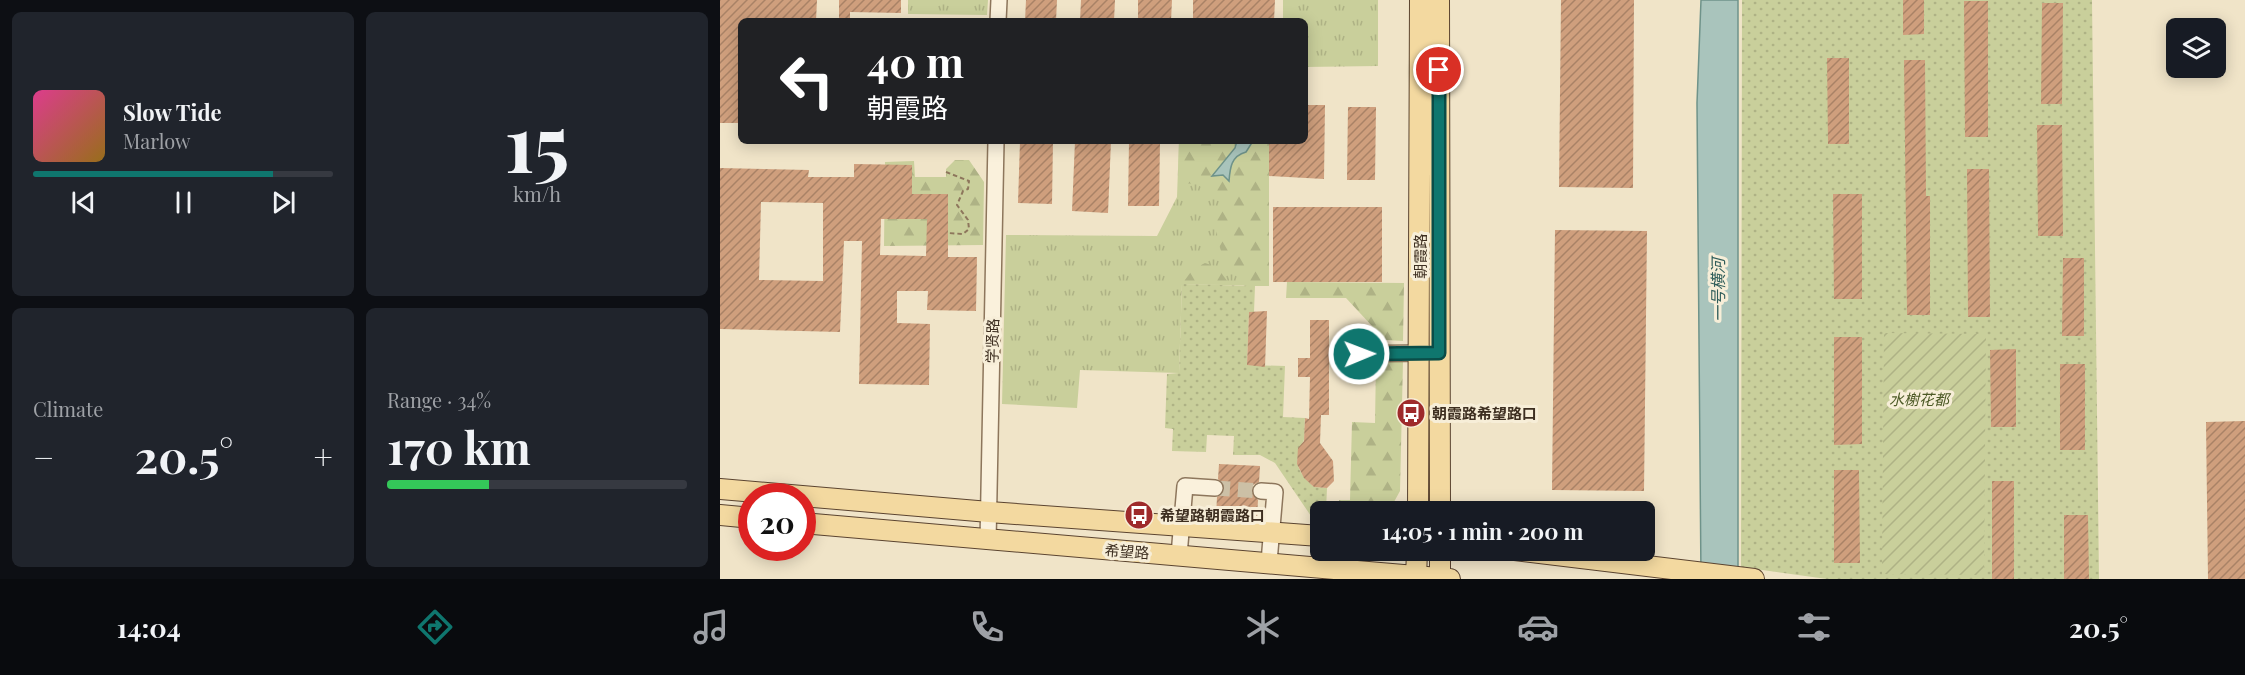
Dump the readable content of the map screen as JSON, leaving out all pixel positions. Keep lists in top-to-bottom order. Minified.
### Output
{"streets":{"main road":["朝霞路","希望路"],"street":["学贤路"]},"crossings":[["学贤路","希望路"]],"water":["一号横河"],"parks":["水榭花都"],"places":{"bus stop":["朝霞路希望路口","希望路朝霞路口"]},"page":{"tile":[["15","km/h"],"Climate",["Range · 34%","170 km"]],"turn":["40 m","朝霞路"],"song":["Slow Tide","Marlow"],"heat":["−","20.5°","+"],"limit":"20","trip":"14:05 · 1 min · 200 m","tabs":["14:04","20.5°"]}}
